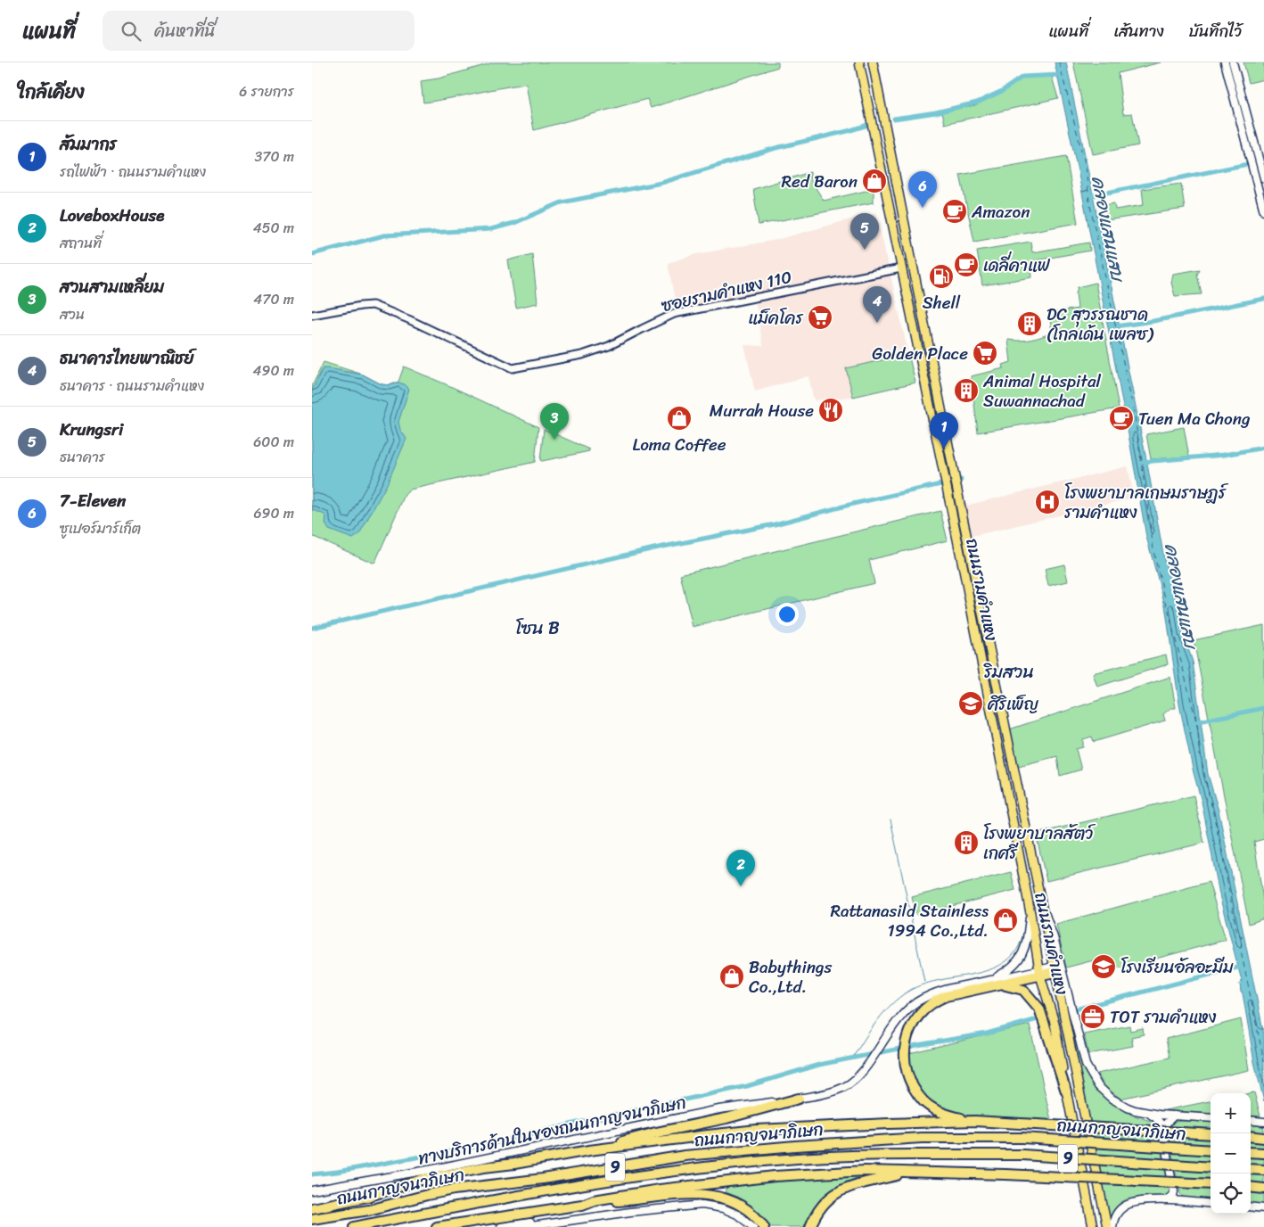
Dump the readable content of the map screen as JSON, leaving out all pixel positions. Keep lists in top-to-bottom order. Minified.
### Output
{"streets":{"highway":["ถนนกาญจนาภิเษก","9"],"main road":["ถนนรามคำแหง","ทางบริการด้านในของถนนกาญจนาภิเษก"],"street":["ซอยรามคำแหง 110"]},"crossings":[["ซอยรามคำแหง 110","ถนนรามคำแหง"],["ถนนรามคำแหง","ทางบริการด้านในของถนนกาญจนาภิเษก"]],"districts":["โซน B","ริมสวน"],"water":["คลองแสนแสบ"],"places":{"shop":["Red Baron","Loma Coffee","Rattanasild Stainless 1994 Co.,Ltd.","Babythings Co.,Ltd."],"cafe":["Amazon","เดลี่คาแฟ","Tuen Ma Chong"],"fuel station":["Shell"],"supermarket":["แม็คโคร","Golden Place"],"building":["DC สุวรรณชาด (โกลเด้น เพลซ)","Animal Hospital Suwannachad","โรงพยาบาลสัตว์ เกศรี"],"restaurant":["Murrah House"],"hospital":["โรงพยาบาลเกษมราษฎร์ รามคำแหง"],"school or university":["ศิริเพ็ญ","โรงเรียนอัลอะมีม"],"office":["TOT รามคำแหง"]},"page":{"header":"แผนที่","search":"ค้นหาที่นี่","nav":["แผนที่","เส้นทาง","บันทึกไว้"],"heading":["ใกล้เคียง","6 รายการ"],"list":[{"mark":"1","name":"สัมมากร","note":"รถไฟฟ้า · ถนนรามคำแหง","value":"370 m"},{"mark":"2","name":"LoveboxHouse","note":"สถานที่","value":"450 m"},{"mark":"3","name":"สวนสามเหลี่ยม","note":"สวน","value":"470 m"},{"mark":"4","name":"ธนาคารไทยพาณิชย์","note":"ธนาคาร · ถนนรามคำแหง","value":"490 m"},{"mark":"5","name":"Krungsri","note":"ธนาคาร","value":"600 m"},{"mark":"6","name":"7-Eleven","note":"ซูเปอร์มาร์เก็ต","value":"690 m"}],"pins":["6","5","4","3","1","2"],"map_buttons":["+","−"]}}
